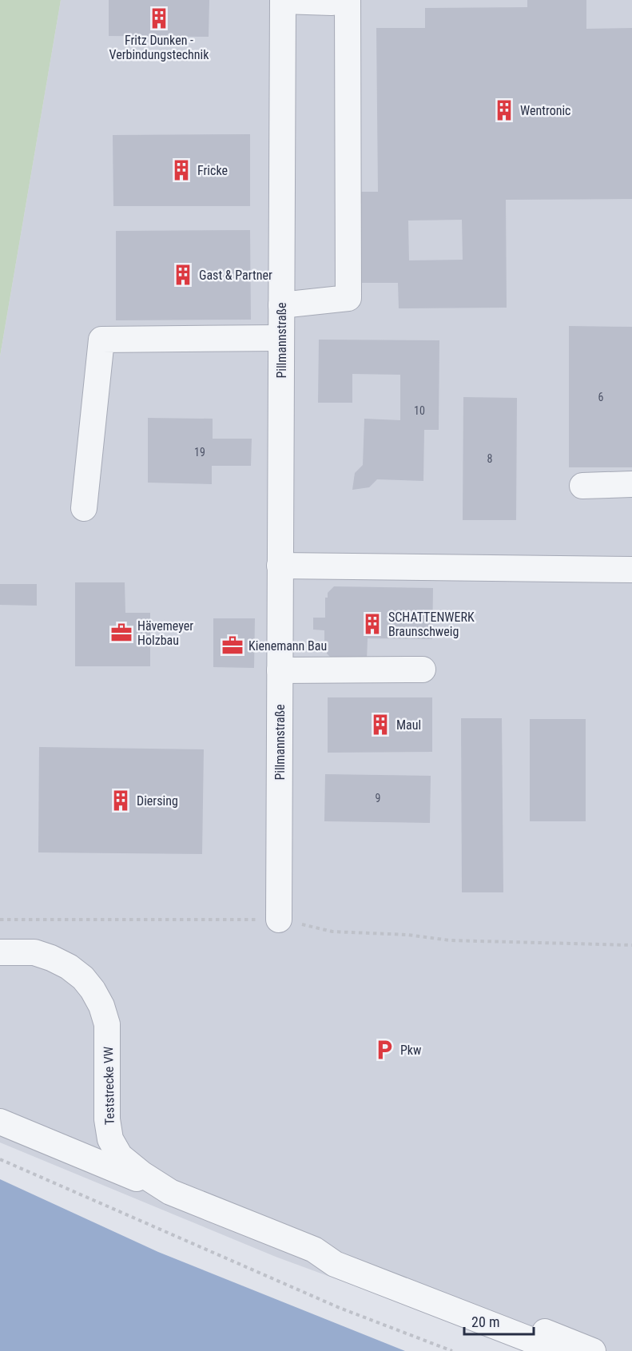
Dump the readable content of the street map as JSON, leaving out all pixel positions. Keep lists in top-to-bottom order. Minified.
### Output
{"streets":{"street":["Pillmannstraße","Teststrecke VW"]},"places":{"building":["Fritz Dunken - Verbindungstechnik","Wentronic","Fricke","Gast & Partner","SCHATTENWERK Braunschweig","Maul","Diersing"],"office":["Hävemeyer Holzbau","Kienemann Bau"],"parking":["Pkw"]},"house_numbers":["6","10","19","8","9"],"scale_bar":"20 m"}
